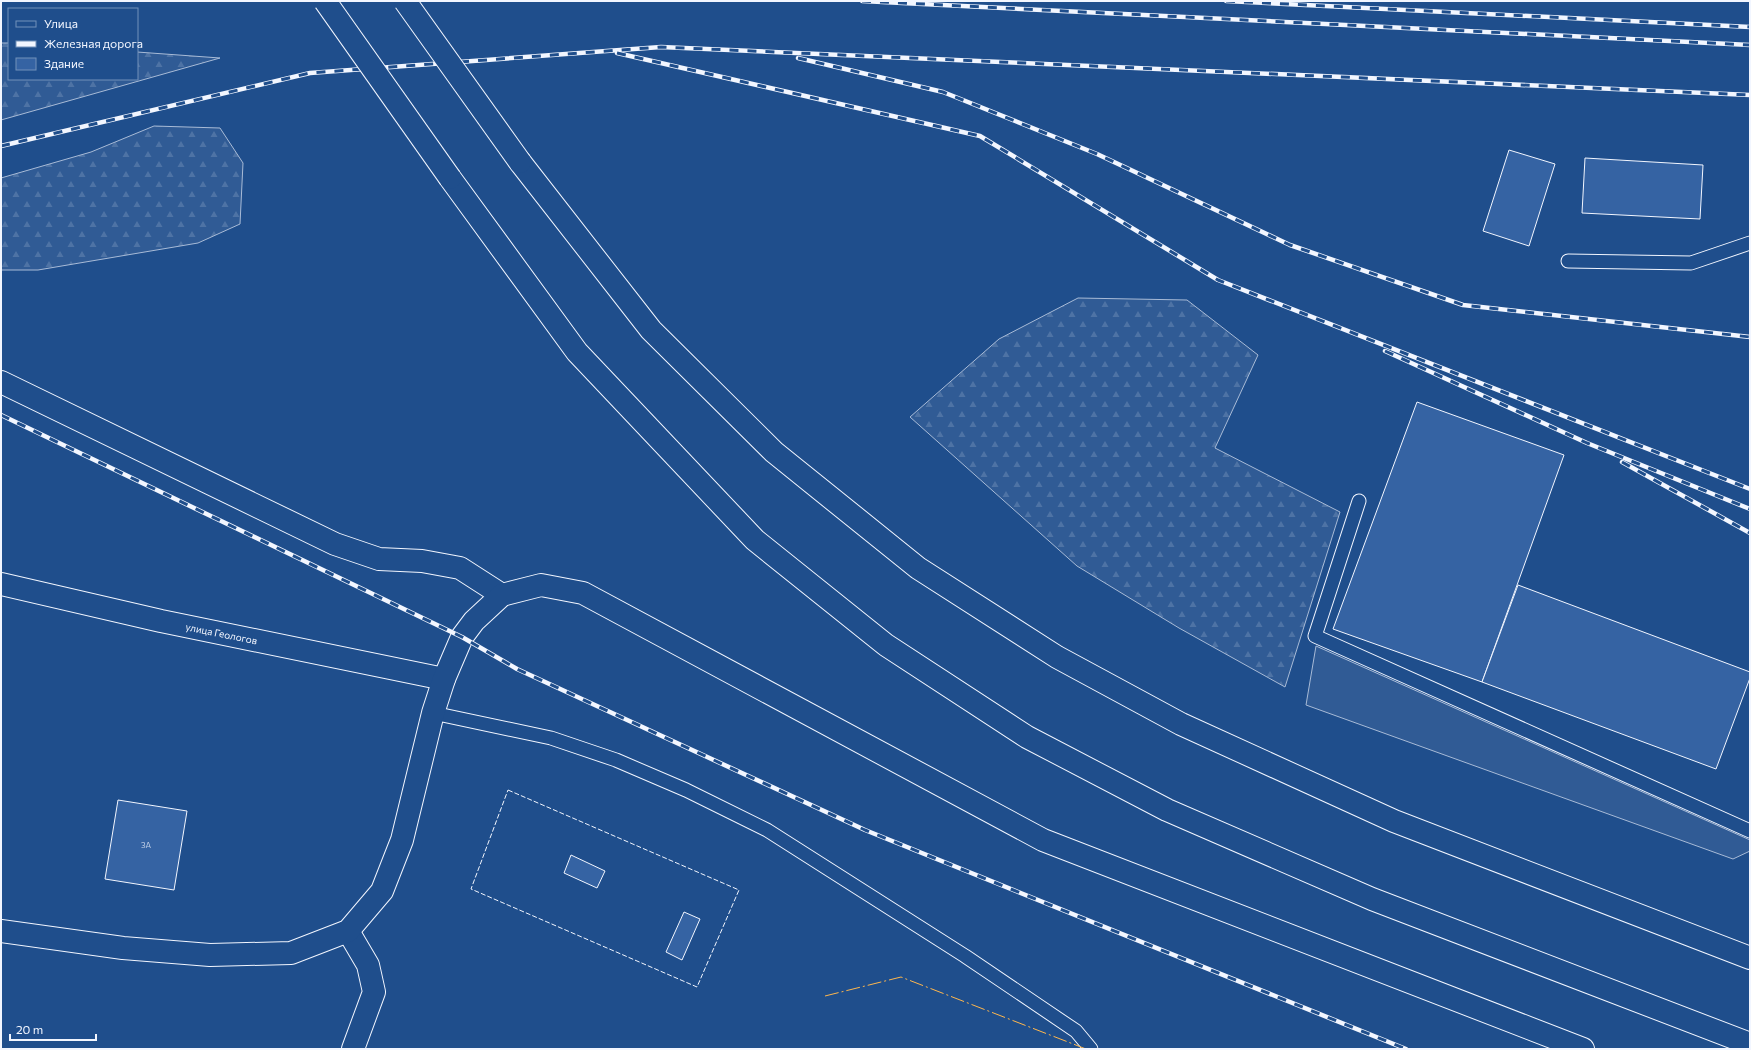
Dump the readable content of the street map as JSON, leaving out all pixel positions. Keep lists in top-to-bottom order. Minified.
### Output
{"streets":{"main road":["улица Геологов"]},"house_numbers":["3А"],"legend":["Улица","Железная дорога","Здание"],"scale_bar":"20 m"}
